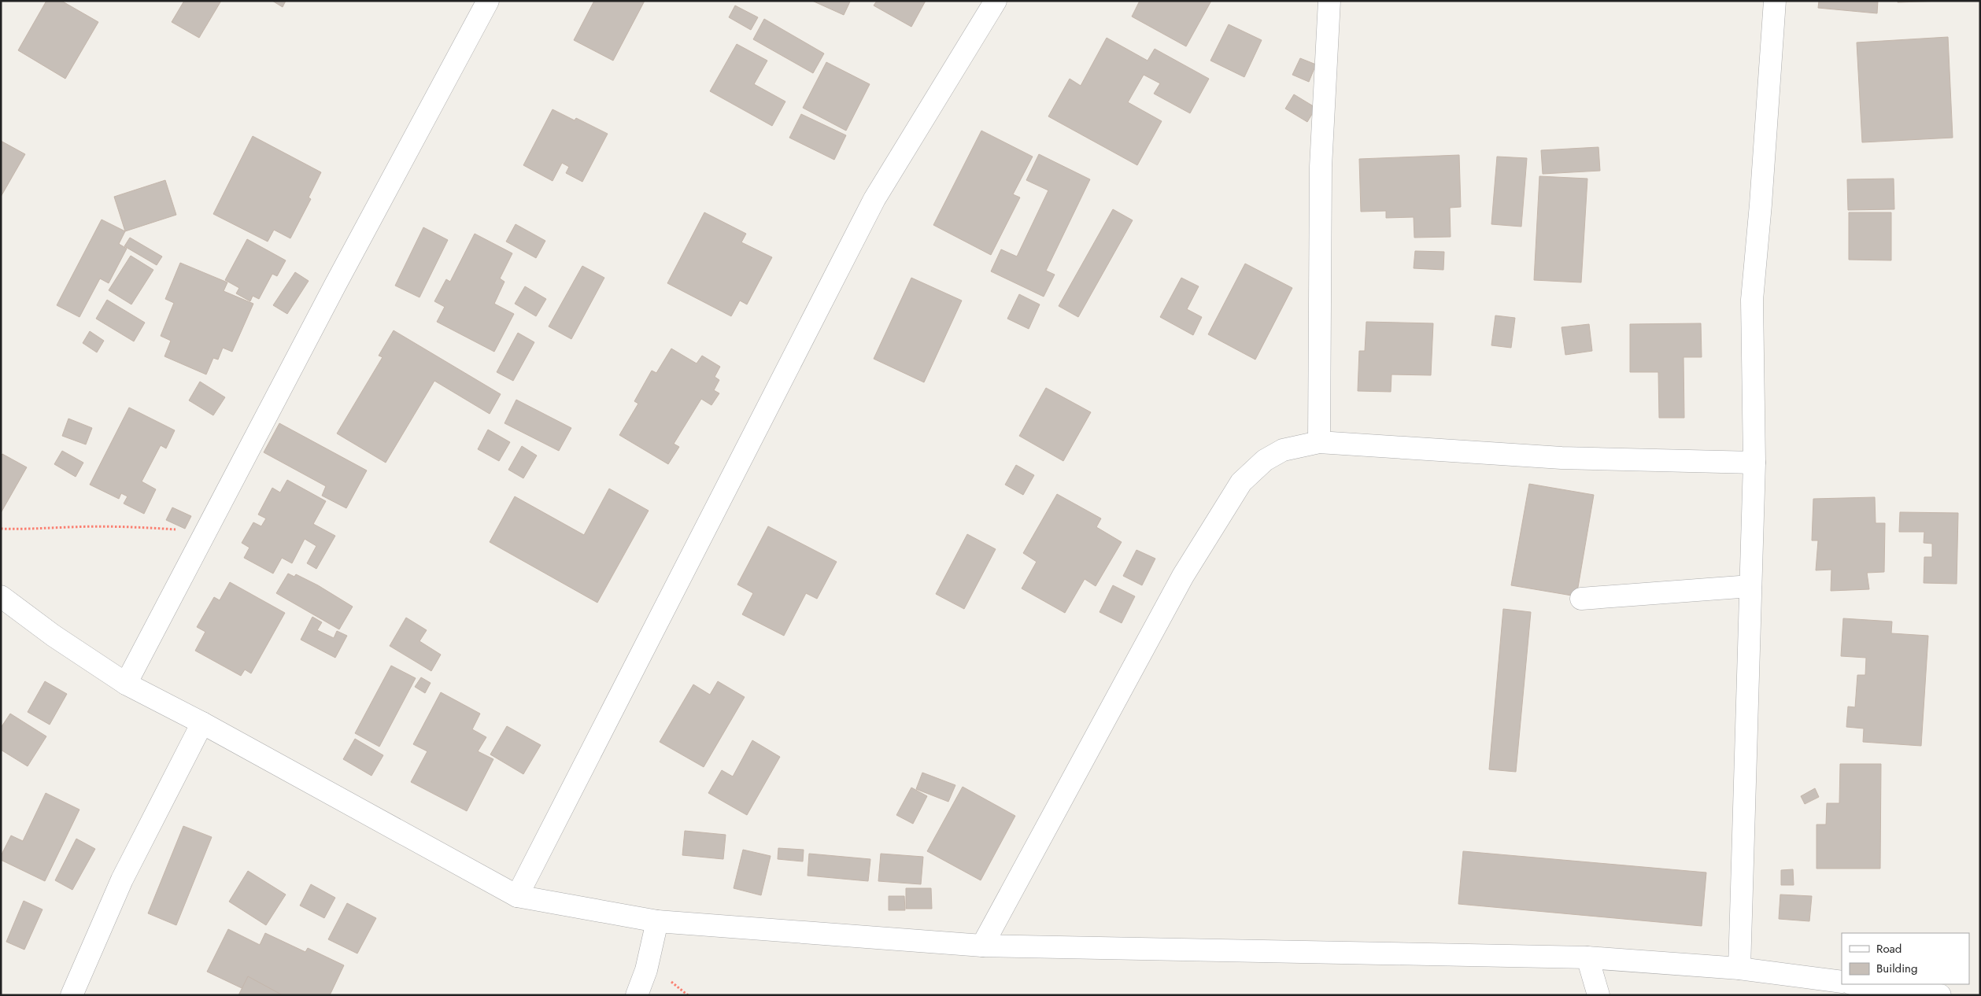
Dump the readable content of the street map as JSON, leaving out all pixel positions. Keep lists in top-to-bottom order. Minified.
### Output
{"legend":["Road","Building"]}
